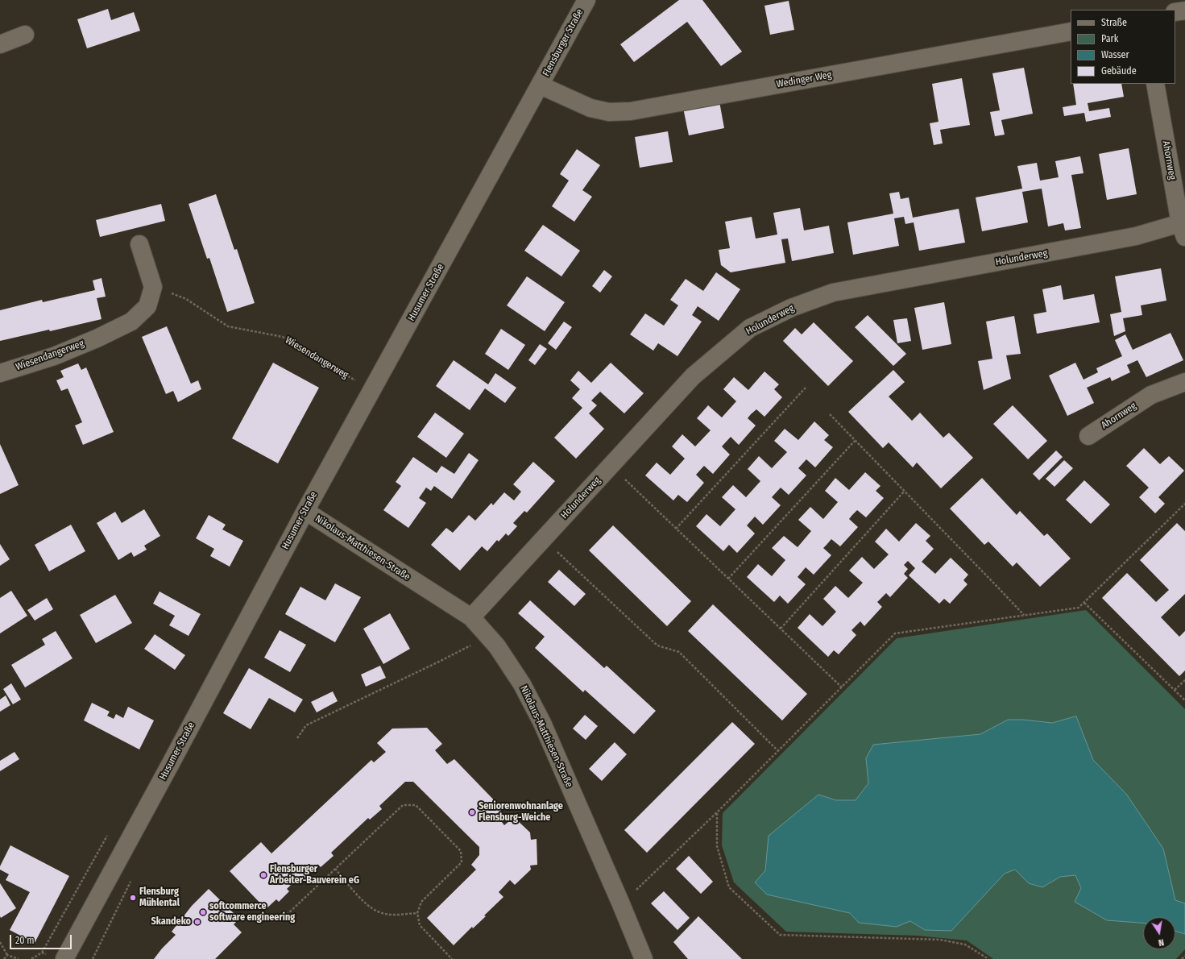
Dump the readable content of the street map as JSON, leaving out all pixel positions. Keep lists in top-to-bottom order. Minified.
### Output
{"streets":{"street":["Flensburger Straße","Wedinger Weg","Ahornweg","Holunderweg","Husumer Straße","Wiesendangerweg","Nikolaus-Matthiesen-Straße"]},"crossings":[["Flensburger Straße","Wedinger Weg"],["Flensburger Straße","Husumer Straße"],["Wedinger Weg","Husumer Straße"],["Ahornweg","Holunderweg"],["Holunderweg","Nikolaus-Matthiesen-Straße"],["Husumer Straße","Wiesendangerweg"],["Husumer Straße","Nikolaus-Matthiesen-Straße"]],"places":["Seniorenwohnanlage Flensburg-Weiche","Flensburger Arbeiter-Bauverein eG","Flensburg Mühlental","softcommerce software engineering","Skandeko"],"legend":["Straße","Park","Wasser","Gebäude"],"scale_bar":"20 m","north":"bottom"}
